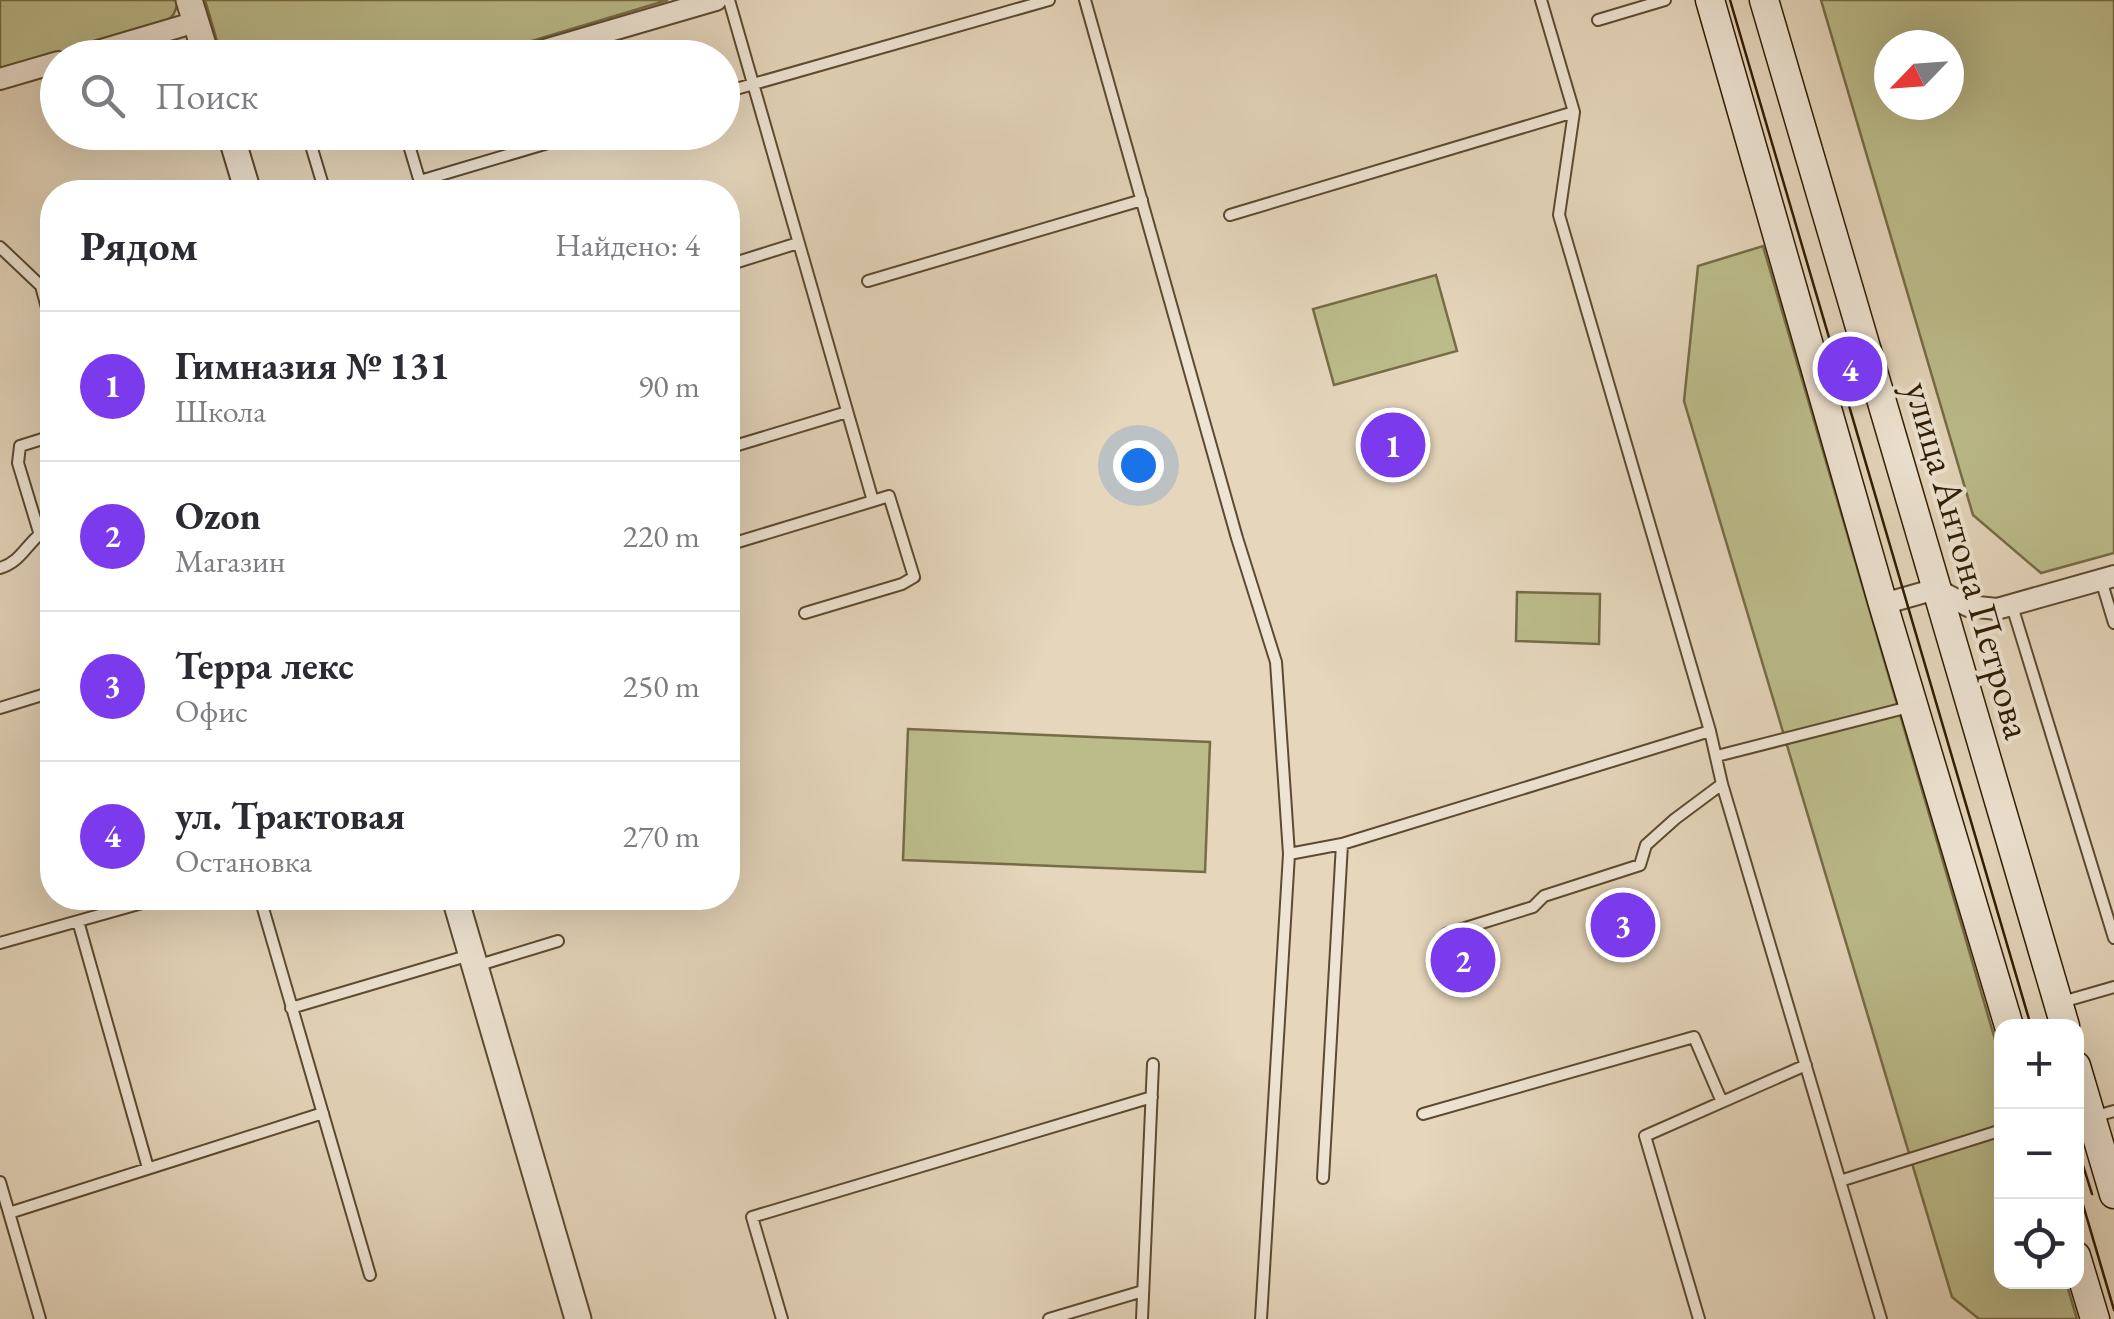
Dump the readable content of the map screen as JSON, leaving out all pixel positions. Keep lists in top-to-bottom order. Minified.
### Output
{"streets":{"main road":["улица Антона Петрова"]},"north":"bottom left","page":{"search":"Поиск","heading":["Рядом","Найдено: 4"],"list":[{"mark":"1","name":"Гимназия № 131","note":"Школа","value":"90 m"},{"mark":"2","name":"Ozon","note":"Магазин","value":"220 m"},{"mark":"3","name":"Терра лекс","note":"Офис","value":"250 m"},{"mark":"4","name":"ул. Трактовая","note":"Остановка","value":"270 m"}],"pins":["4","1","3","2"],"map_buttons":["+","−"]}}
